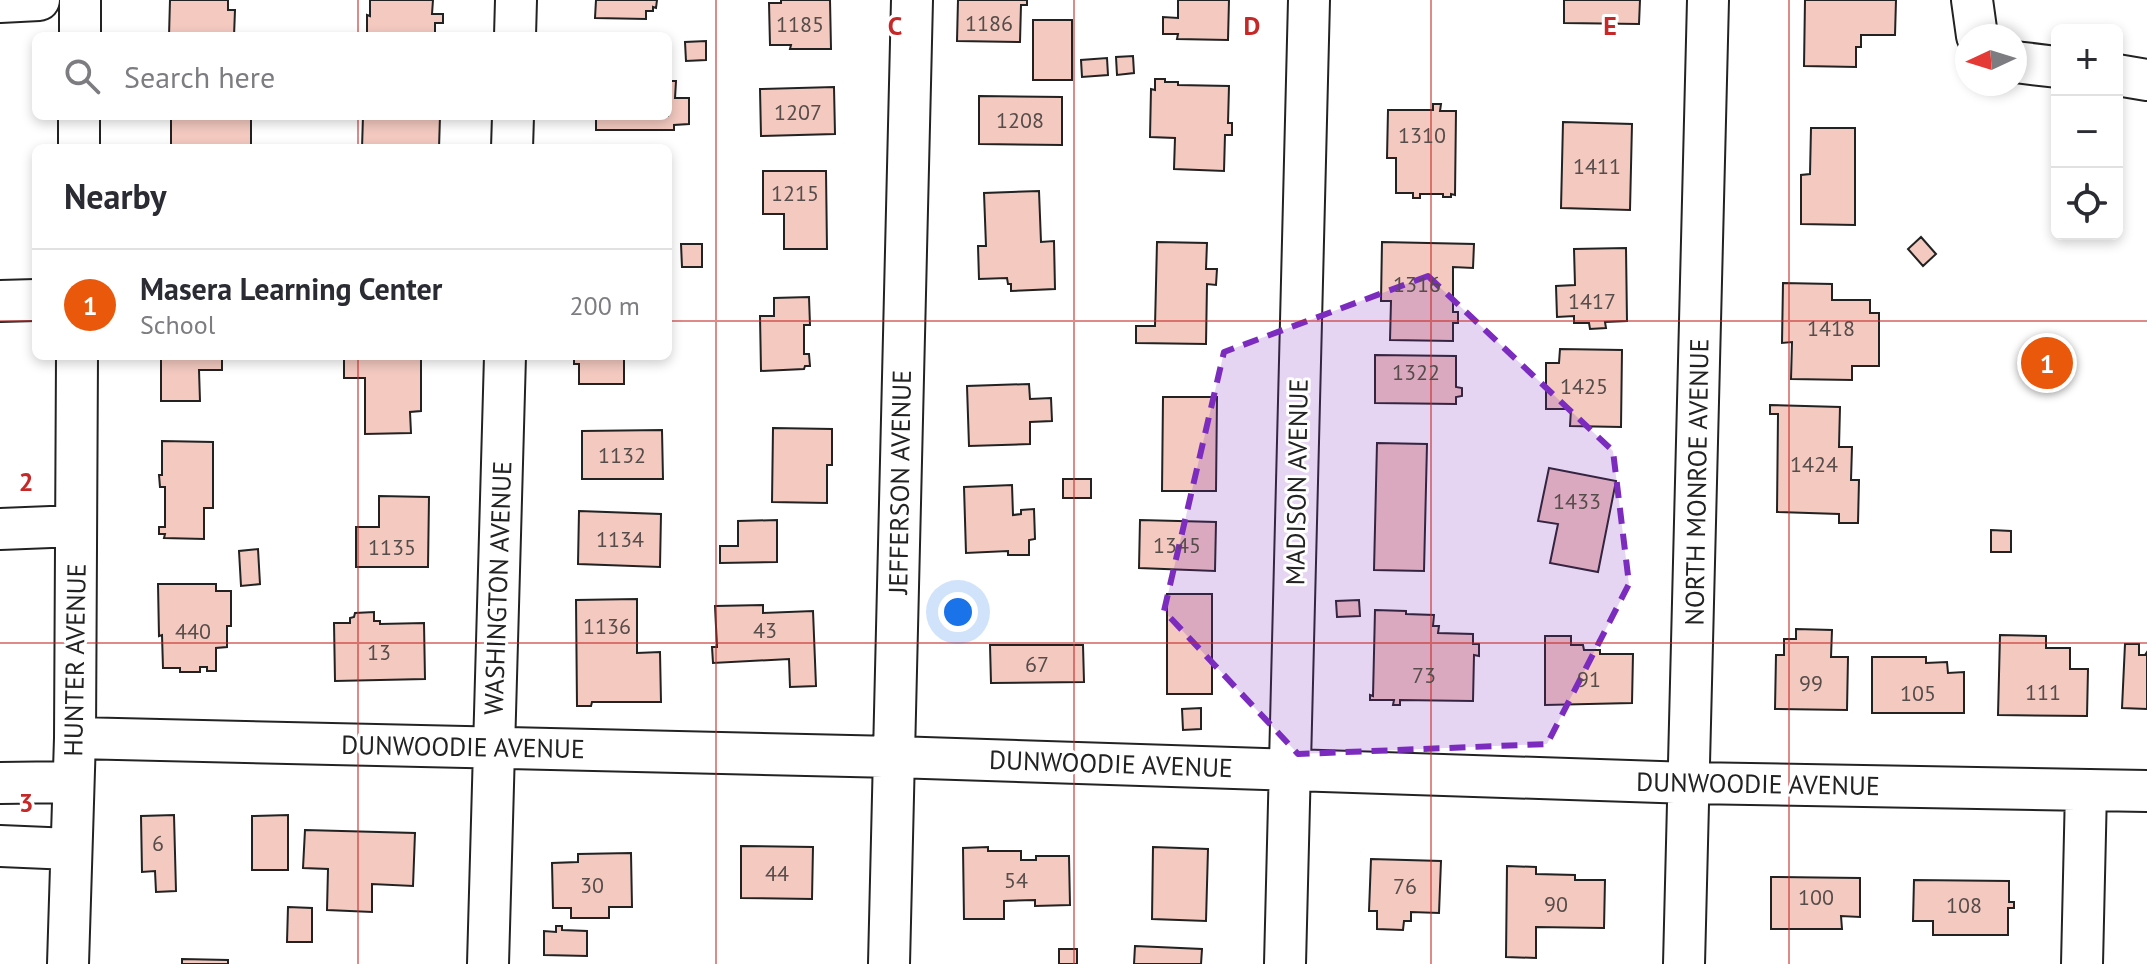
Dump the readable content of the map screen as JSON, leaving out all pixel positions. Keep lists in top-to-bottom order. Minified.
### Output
{"streets":{"street":["JEFFERSON AVENUE","MADISON AVENUE","NORTH MONROE AVENUE","WASHINGTON AVENUE","HUNTER AVENUE","DUNWOODIE AVENUE"]},"crossings":[["JEFFERSON AVENUE","DUNWOODIE AVENUE"],["MADISON AVENUE","DUNWOODIE AVENUE"],["NORTH MONROE AVENUE","DUNWOODIE AVENUE"],["WASHINGTON AVENUE","DUNWOODIE AVENUE"],["HUNTER AVENUE","DUNWOODIE AVENUE"]],"house_numbers":["1186","1185","1207","1208","1310","1411","1215","1316","1417","1418","1322","1425","1132","1424","1433","1134","1345","1135","1136","43","440","13","67","73","91","99","111","105","6","44","54","30","76","100","90","108"],"north":"left","page":{"map_buttons":["+","−"],"search":"Search here","heading":"Nearby","list":[{"mark":"1","name":"Masera Learning Center","note":"School","value":"200 m"}],"pins":"1"},"grid":{"columns":["C","D","E"],"rows":["2","3"]}}
